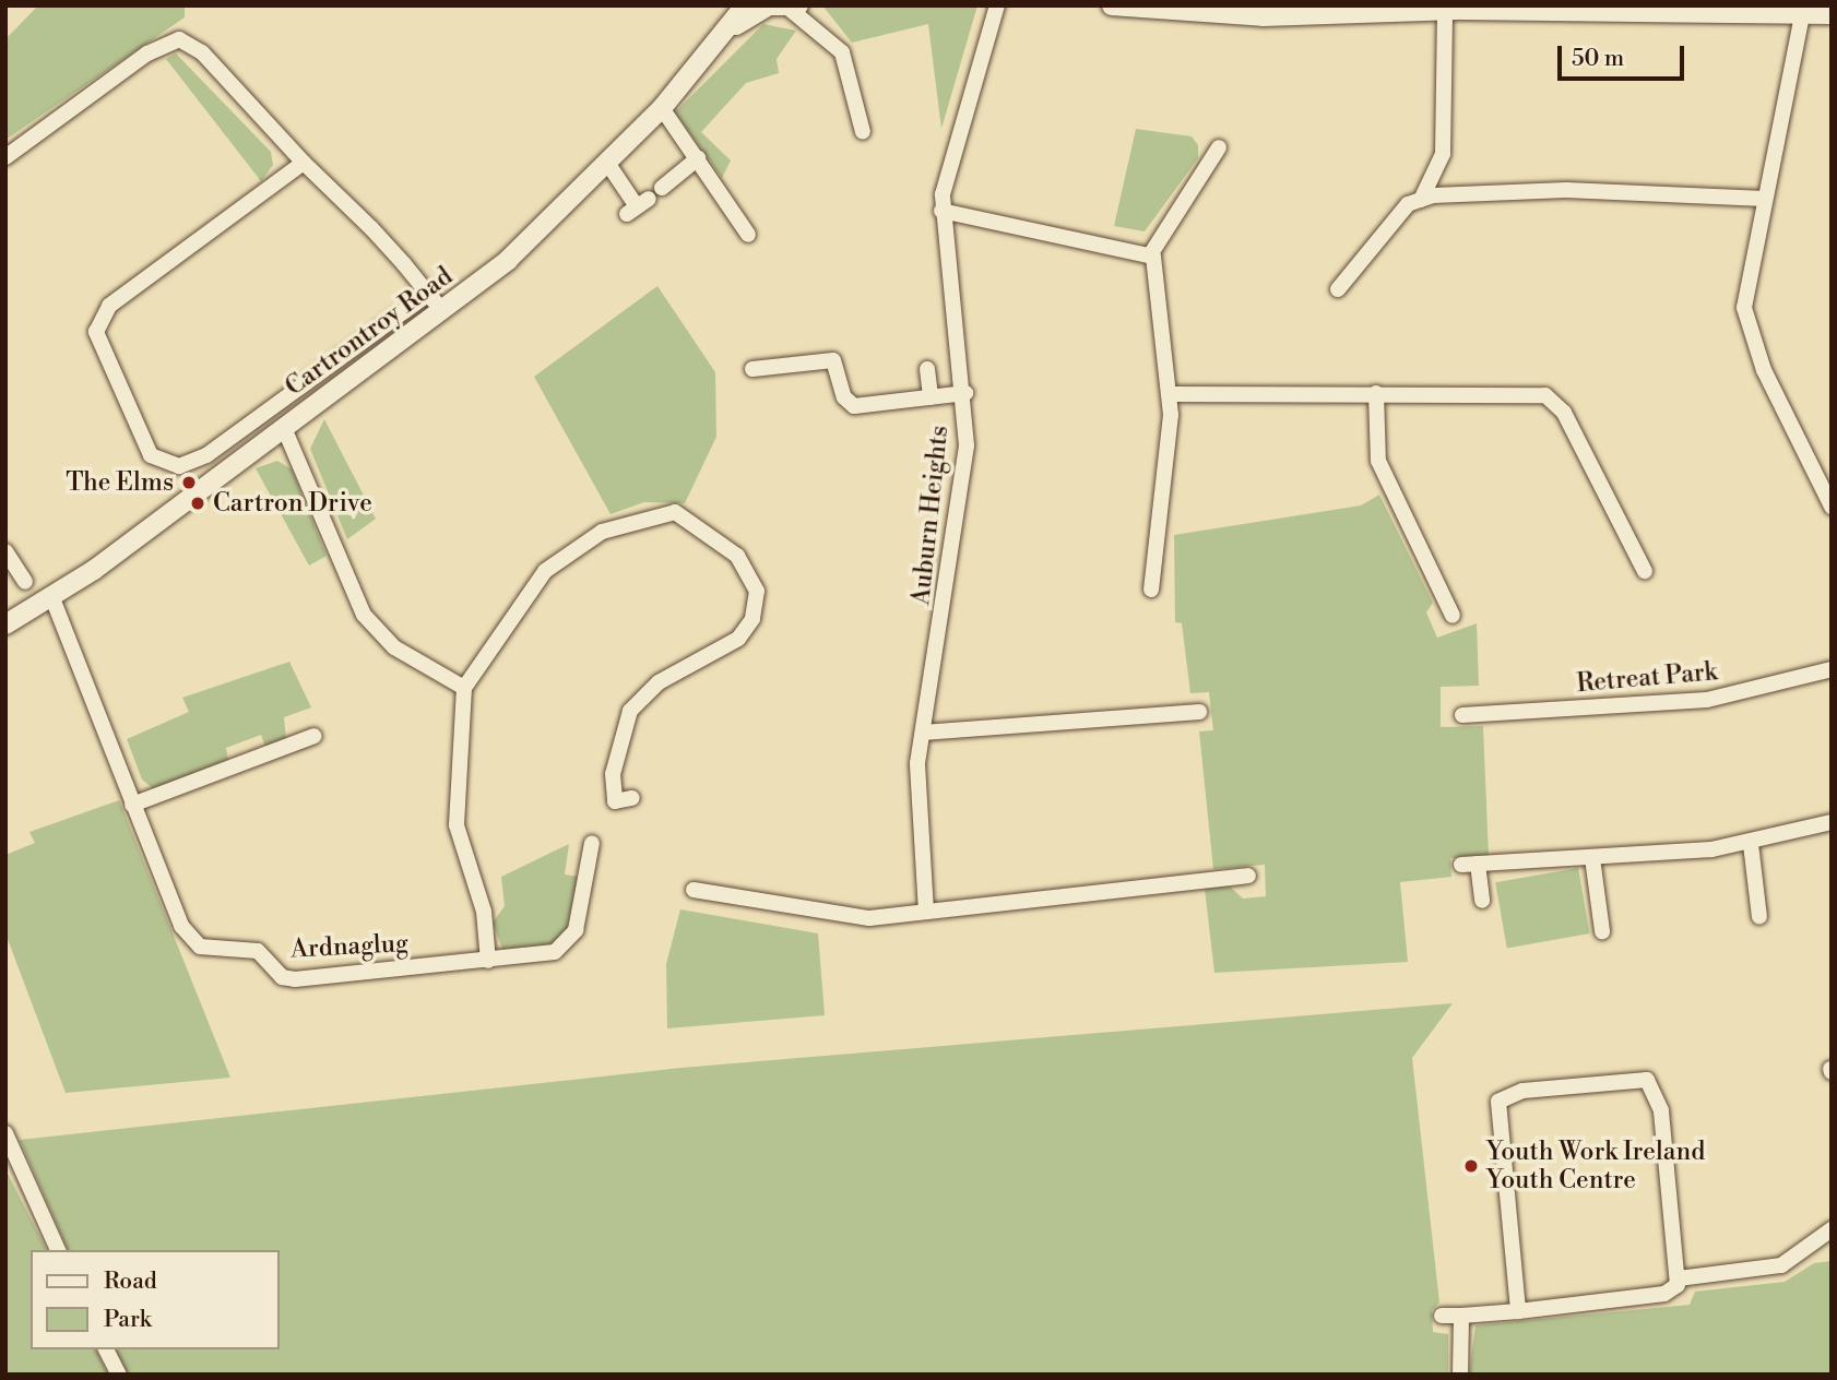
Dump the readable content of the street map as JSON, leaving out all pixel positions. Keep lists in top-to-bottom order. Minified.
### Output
{"streets":{"street":["Cartrontroy Road","Auburn Heights","Retreat Park","Ardnaglug"]},"crossings":[["Cartrontroy Road","Ardnaglug"]],"places":["The Elms","Cartron Drive","Youth Work Ireland Youth Centre"],"legend":["Road","Park"],"scale_bar":"50 m"}
